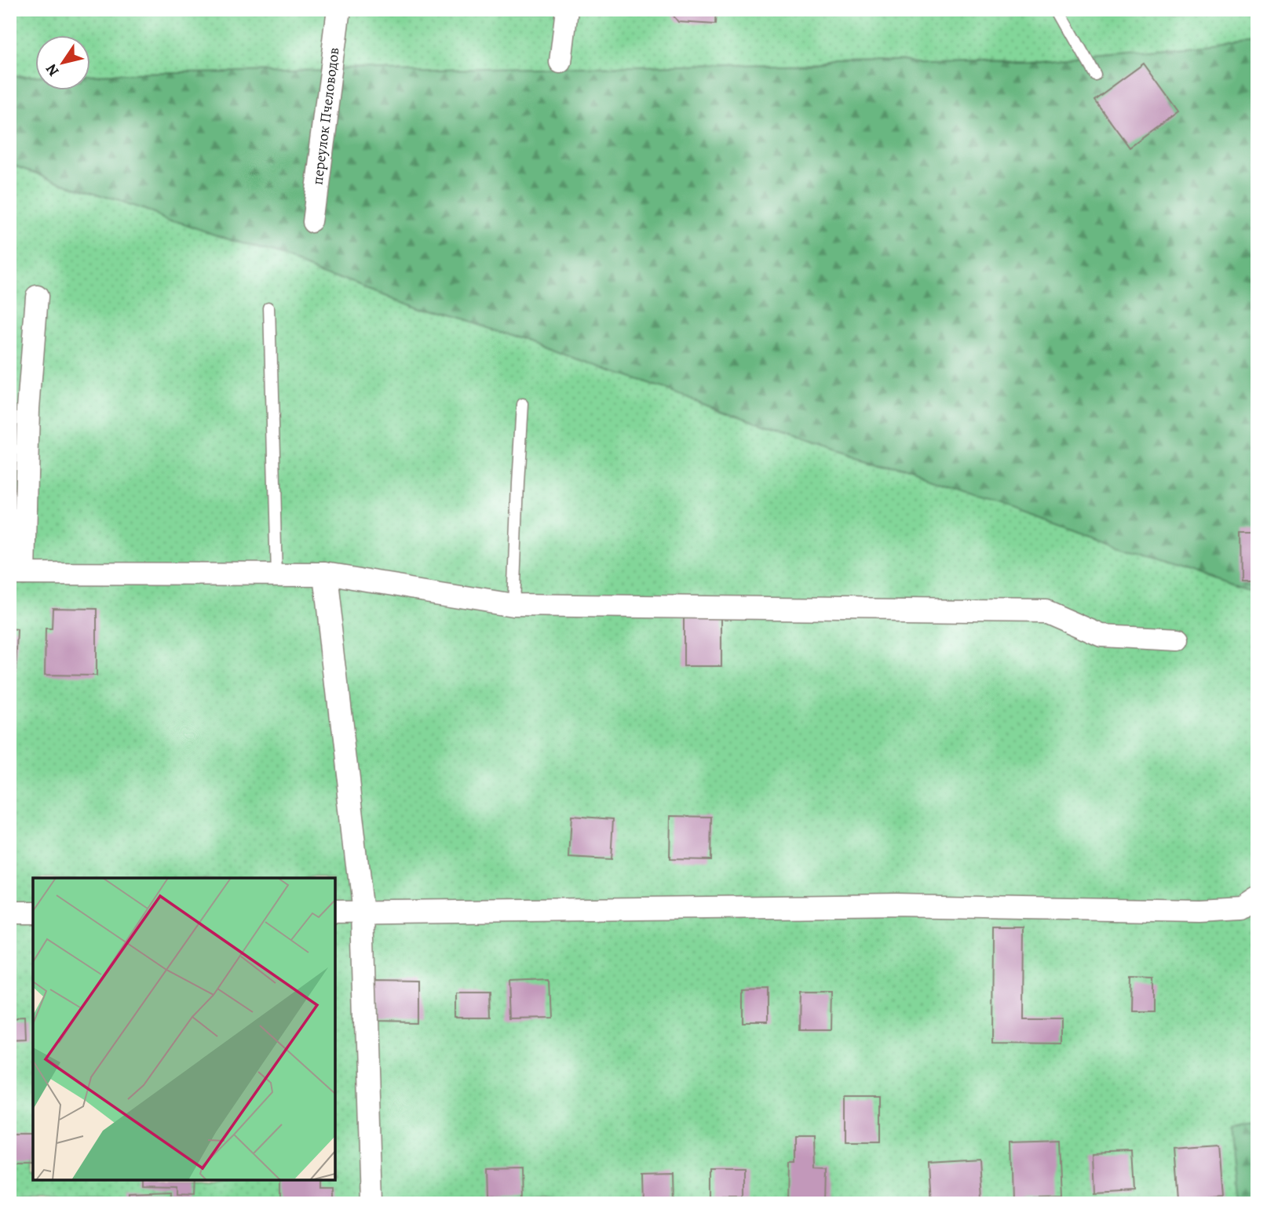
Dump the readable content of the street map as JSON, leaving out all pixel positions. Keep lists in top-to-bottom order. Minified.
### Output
{"streets":{"street":["переулок Пчеловодов"]},"north":"bottom left"}
